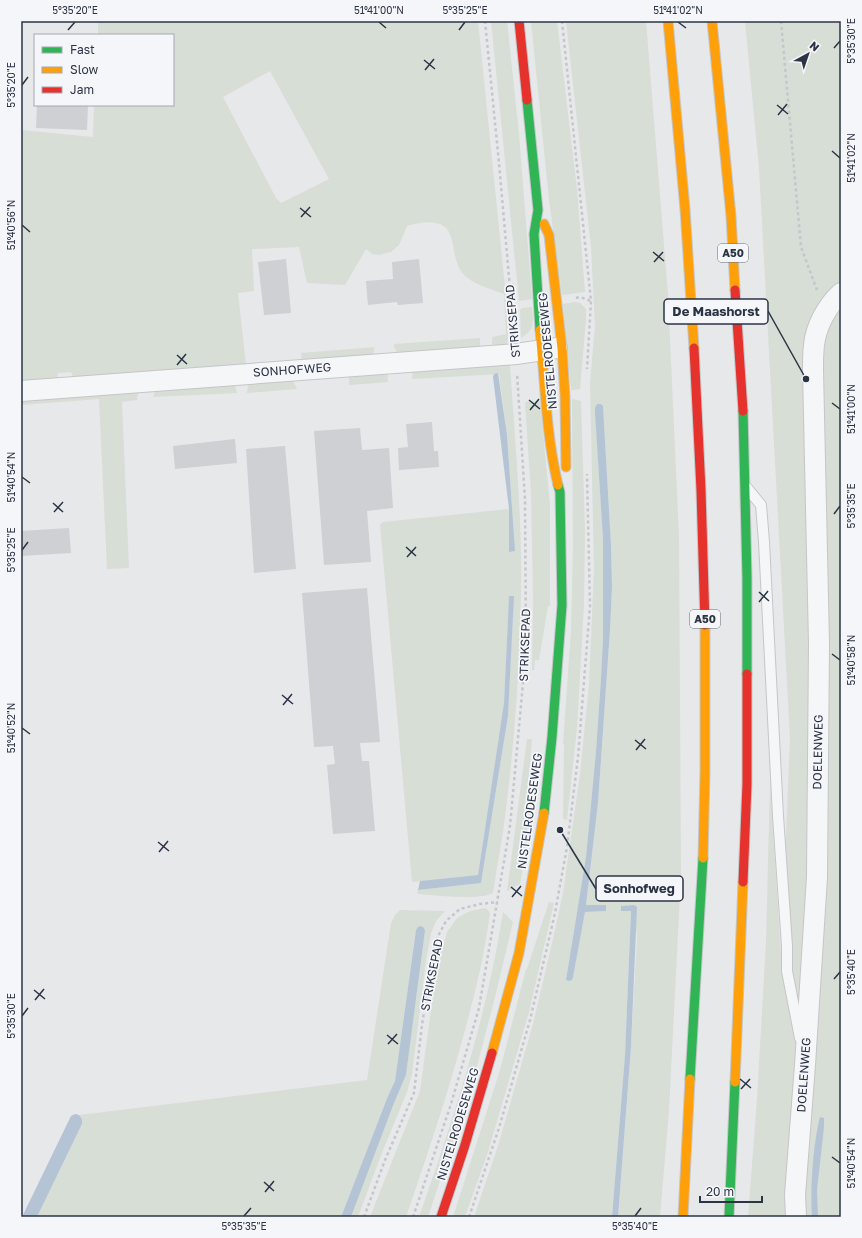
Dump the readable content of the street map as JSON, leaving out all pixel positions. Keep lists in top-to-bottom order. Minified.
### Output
{"streets":{"main road":["A50","NISTELRODESEWEG"],"street":["SONHOFWEG","DOELENWEG"],"path":["STRIKSEPAD"]},"crossings":[["STRIKSEPAD","NISTELRODESEWEG"],["STRIKSEPAD","SONHOFWEG"],["NISTELRODESEWEG","SONHOFWEG"]],"places":["De Maashorst","Sonhofweg"],"legend":["Fast","Slow","Jam"],"scale_bar":"20 m","north":"top right","coordinates":["5°35'20\"E","51°41'00\"N","5°35'25\"E","51°41'02\"N","5°35'30\"E","51°40'56\"N","51°40'54\"N","5°35'35\"E","51°40'58\"N","51°40'52\"N","5°35'40\"E"]}
